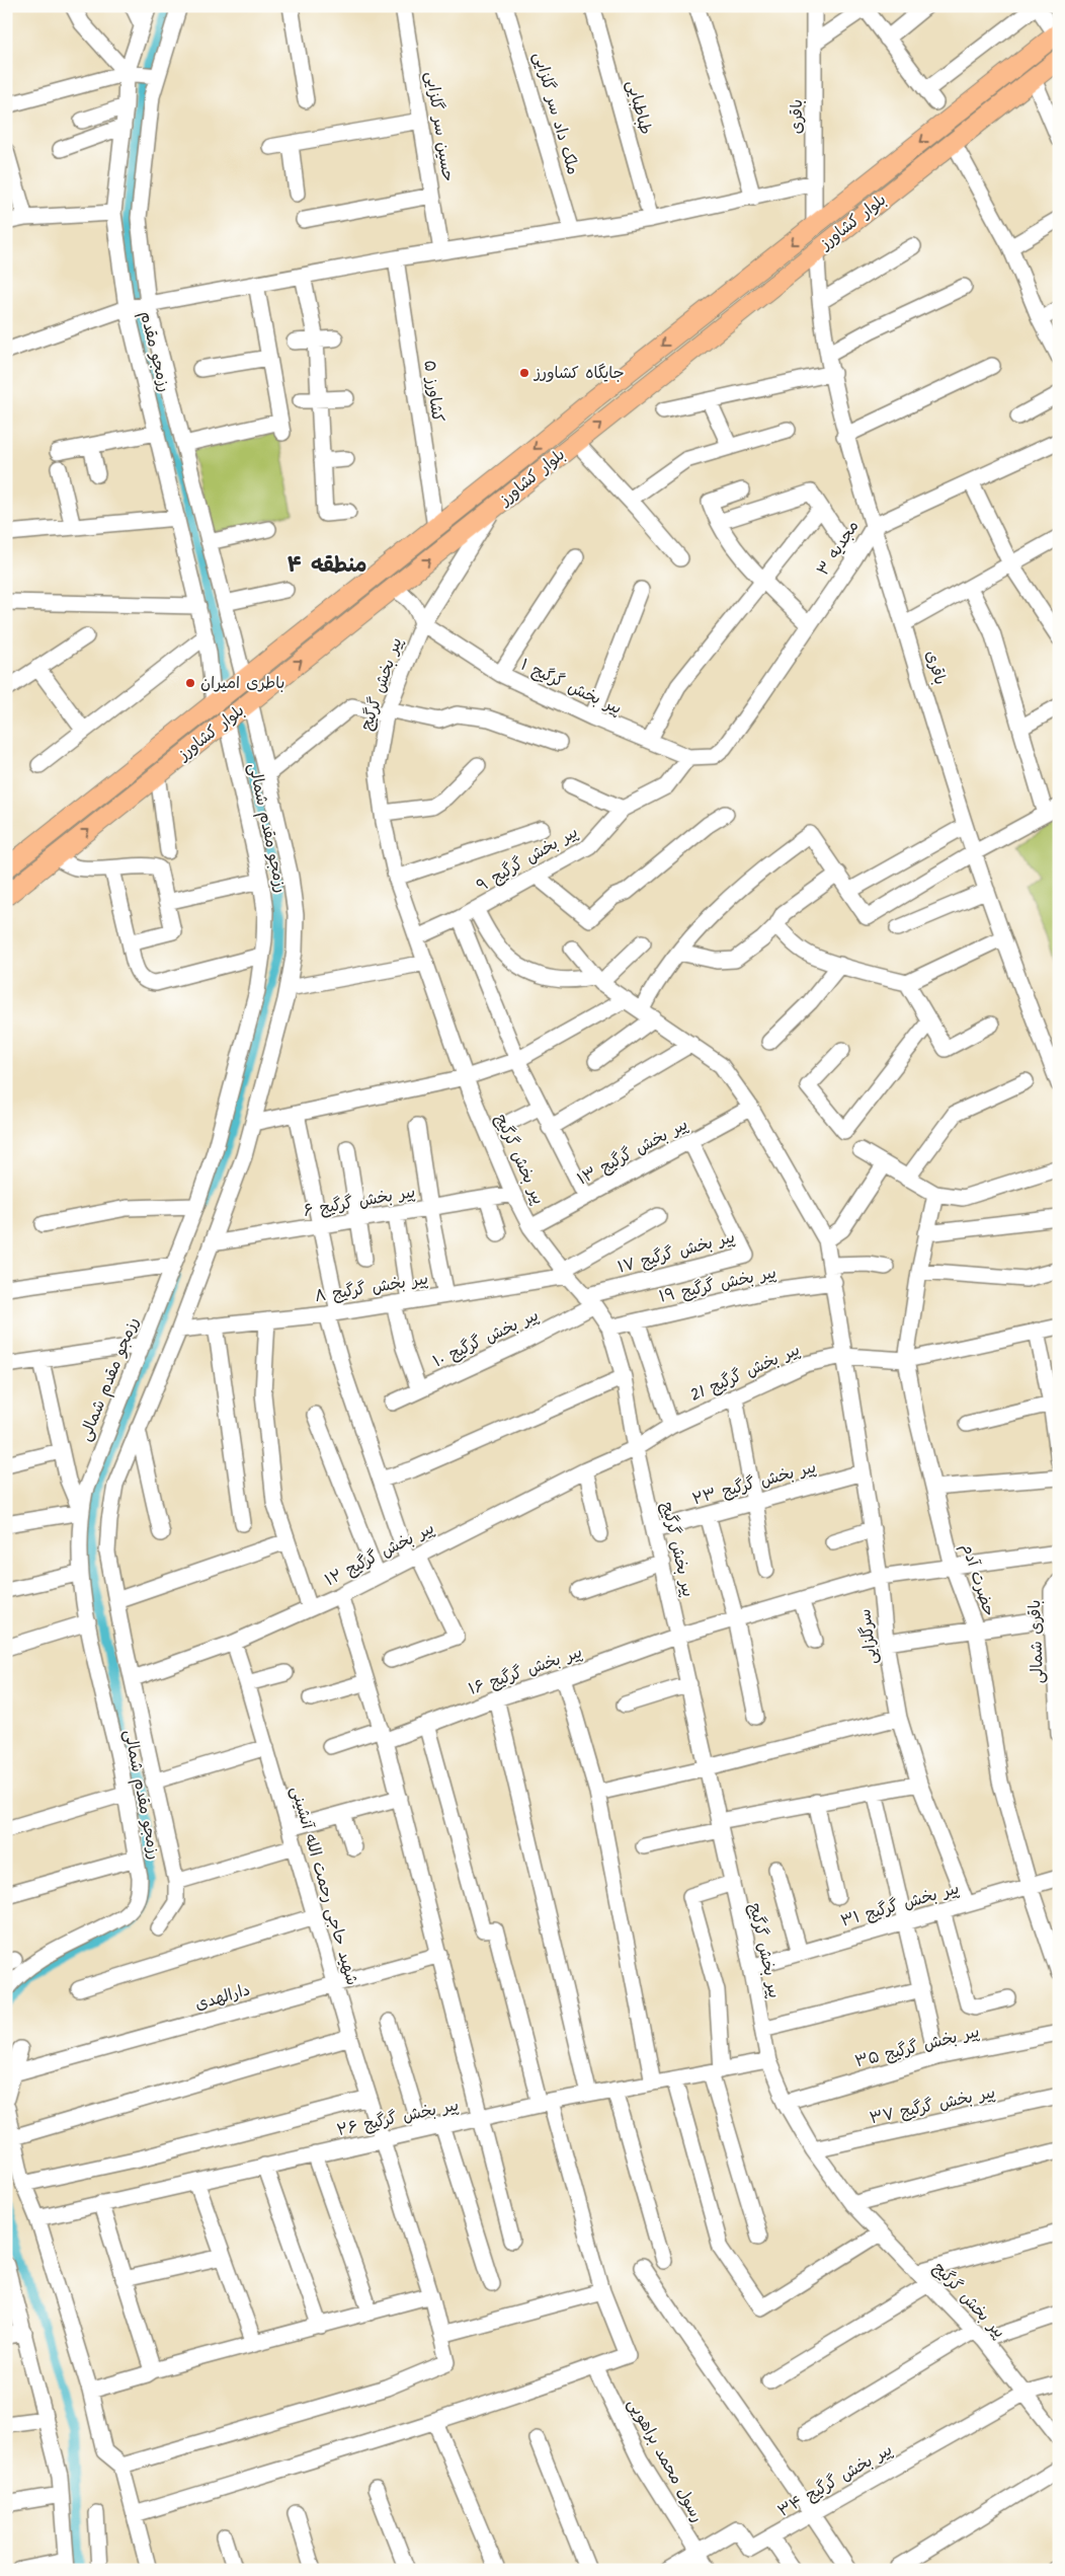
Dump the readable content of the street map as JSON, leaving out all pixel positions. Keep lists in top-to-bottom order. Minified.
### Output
{"streets":{"main road":["بلوار کشاورز"],"street":["طباطبایی","ملک داد سر گلزایی","باقری","حسین سر گلزایی","رزمجو مقدم","کشاورز ۵","مجدیه ۳","پیر بخش گرگیج","پیر بخش گرگیج ۱","رزمجو مقدم شمالی","پیر بخش گرگیج ۹","پیر بخش گرگیج ۱۳","پیر بخش گرگیج ۶","پیر بخش گرگیج ۱۷","پیر بخش گرگیج ۱۹","پیر بخش گرگیج ۸","پیر بخش گرگیج ۱۰","پیر بخش گرگیج 21","پیر بخش گرگیج ۲۳","پیر بخش گرگیج ۱۲","حضرت آدم","سرگلزایی","باقری شمالی","پیر بخش گرگیج ۱۶","شهید حاجی رحمت الله آنشینی","پیر بخش گرگیج ۳۱","دارالهدی","پیر بخش گرگیج ۳۵","پیر بخش گرگیج ۳۷","پیر بخش گرگیج ۲۶","رسول محمد براهویی","پیر بخش گرگیج ۳۴"]},"crossings":[["باقری","بلوار کشاورز"],["باقری","مجدیه ۳"],["بلوار کشاورز","رزمجو مقدم"],["بلوار کشاورز","کشاورز ۵"],["بلوار کشاورز","پیر بخش گرگیج"],["بلوار کشاورز","رزمجو مقدم شمالی"],["مجدیه ۳","پیر بخش گرگیج ۱"],["پیر بخش گرگیج","پیر بخش گرگیج ۱"],["پیر بخش گرگیج","پیر بخش گرگیج ۹"],["پیر بخش گرگیج","پیر بخش گرگیج ۱۳"],["پیر بخش گرگیج","پیر بخش گرگیج ۶"],["پیر بخش گرگیج","پیر بخش گرگیج ۱۷"],["پیر بخش گرگیج","پیر بخش گرگیج ۱۹"],["پیر بخش گرگیج","پیر بخش گرگیج ۸"],["پیر بخش گرگیج","پیر بخش گرگیج ۱۰"],["پیر بخش گرگیج","پیر بخش گرگیج 21"],["پیر بخش گرگیج","پیر بخش گرگیج ۲۳"],["پیر بخش گرگیج","پیر بخش گرگیج ۱۲"],["پیر بخش گرگیج","پیر بخش گرگیج ۱۶"],["پیر بخش گرگیج","پیر بخش گرگیج ۳۱"],["پیر بخش گرگیج","پیر بخش گرگیج ۳۵"],["پیر بخش گرگیج","پیر بخش گرگیج ۳۷"],["پیر بخش گرگیج","پیر بخش گرگیج ۲۶"],["پیر بخش گرگیج","پیر بخش گرگیج ۳۴"],["پیر بخش گرگیج ۱","پیر بخش گرگیج ۹"],["پیر بخش گرگیج ۱۳","پیر بخش گرگیج ۱۷"],["پیر بخش گرگیج ۱۳","سرگلزایی"],["پیر بخش گرگیج ۱۷","پیر بخش گرگیج ۱۰"],["پیر بخش گرگیج ۱۹","سرگلزایی"],["پیر بخش گرگیج 21","پیر بخش گرگیج ۱۲"],["پیر بخش گرگیج 21","حضرت آدم"],["پیر بخش گرگیج 21","سرگلزایی"],["پیر بخش گرگیج ۲۳","سرگلزایی"],["پیر بخش گرگیج ۱۲","شهید حاجی رحمت الله آنشینی"],["حضرت آدم","پیر بخش گرگیج ۱۶"],["حضرت آدم","پیر بخش گرگیج ۳۱"],["سرگلزایی","پیر بخش گرگیج ۱۶"],["سرگلزایی","پیر بخش گرگیج ۳۱"],["شهید حاجی رحمت الله آنشینی","دارالهدی"],["شهید حاجی رحمت الله آنشینی","پیر بخش گرگیج ۲۶"],["رسول محمد براهویی","پیر بخش گرگیج ۳۴"]],"districts":["منطقه ۴"],"places":["جایگاه کشاورز","باطری امیران"]}
